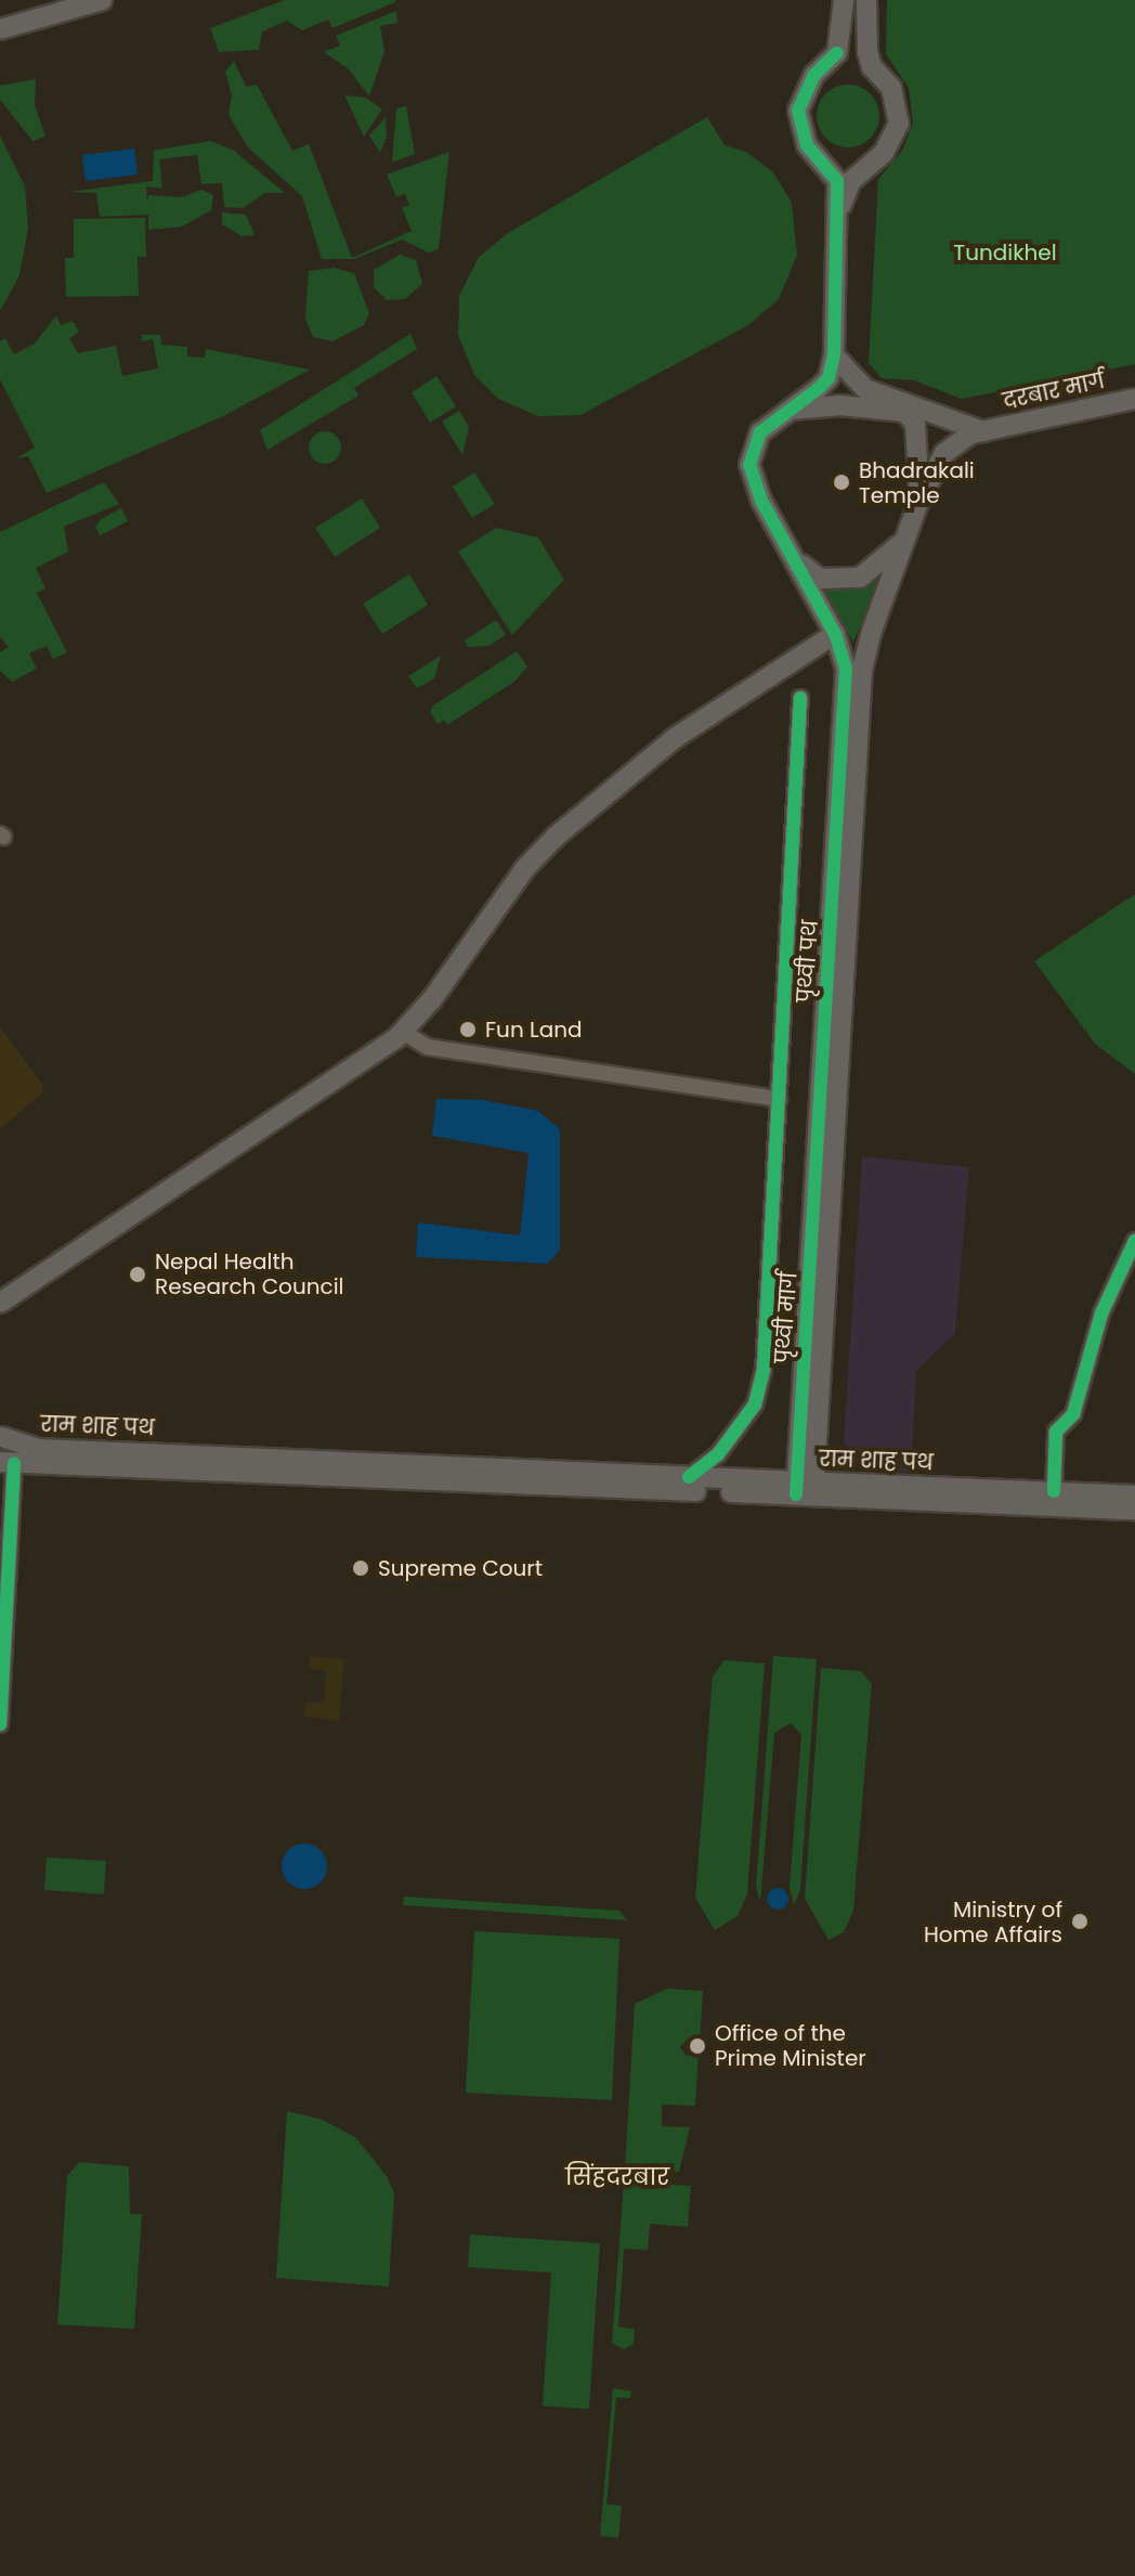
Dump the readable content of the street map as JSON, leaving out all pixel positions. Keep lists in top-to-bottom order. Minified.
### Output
{"streets":{"main road":["दरबार मार्ग","पृथ्वी मार्ग","राम शाह पथ"],"cycle path":["पृथ्वी पथ"]},"crossings":[["पृथ्वी मार्ग","राम शाह पथ"]],"districts":["सिंहदरबार"],"parks":["Tundikhel"],"places":["Bhadrakali Temple","Fun Land","Nepal Health Research Council","Supreme Court","Ministry of Home Affairs","Office of the Prime Minister"]}
